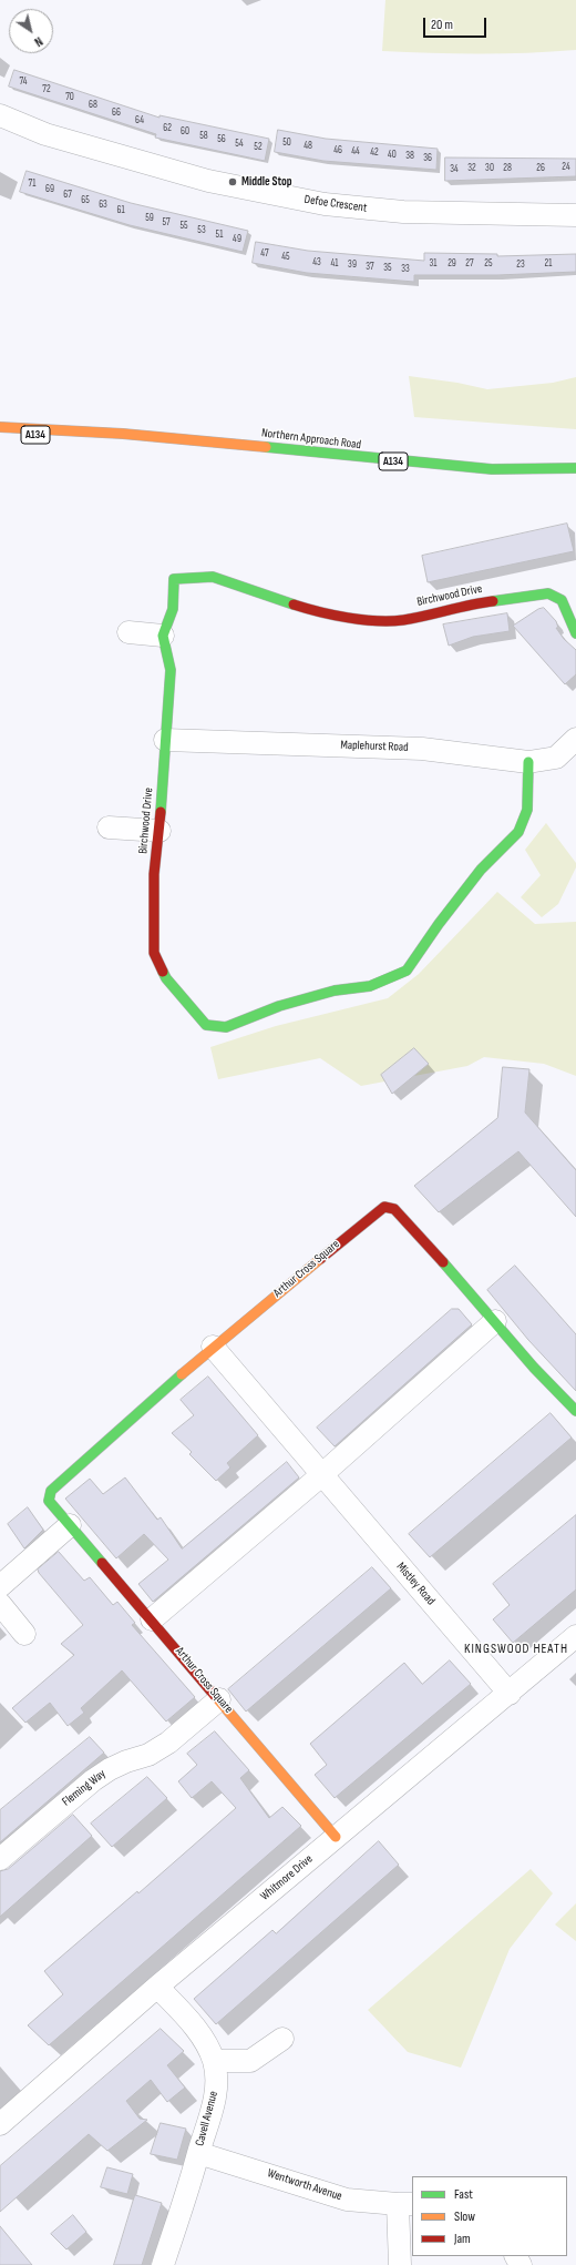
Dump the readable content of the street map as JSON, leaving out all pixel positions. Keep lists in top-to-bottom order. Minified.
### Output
{"streets":{"street":["Defoe Crescent","A134","Northern Approach Road","Birchwood Drive","Maplehurst Road","Arthur Cross Square","Mistley Road","Fleming Way","Whitmore Drive","Cavell Avenue","Wentworth Avenue"]},"crossings":[["Birchwood Drive","Maplehurst Road"],["Arthur Cross Square","Mistley Road"],["Arthur Cross Square","Fleming Way"],["Arthur Cross Square","Whitmore Drive"],["Mistley Road","Whitmore Drive"],["Whitmore Drive","Cavell Avenue"],["Cavell Avenue","Wentworth Avenue"]],"districts":["KINGSWOOD HEATH"],"places":["Middle Stop"],"house_numbers":["74","72","70","68","66","64","62","60","58","56","50","54","48","52","46","44","42","40","38","36","24","32","30","28","26","34","71","69","67","65","63","61","59","57","55","53","51","49","47","45","43","41","31","29","27","25","21","39","23","37","35","33"],"legend":["Fast","Slow","Jam"],"scale_bar":"20 m","north":"bottom right"}
